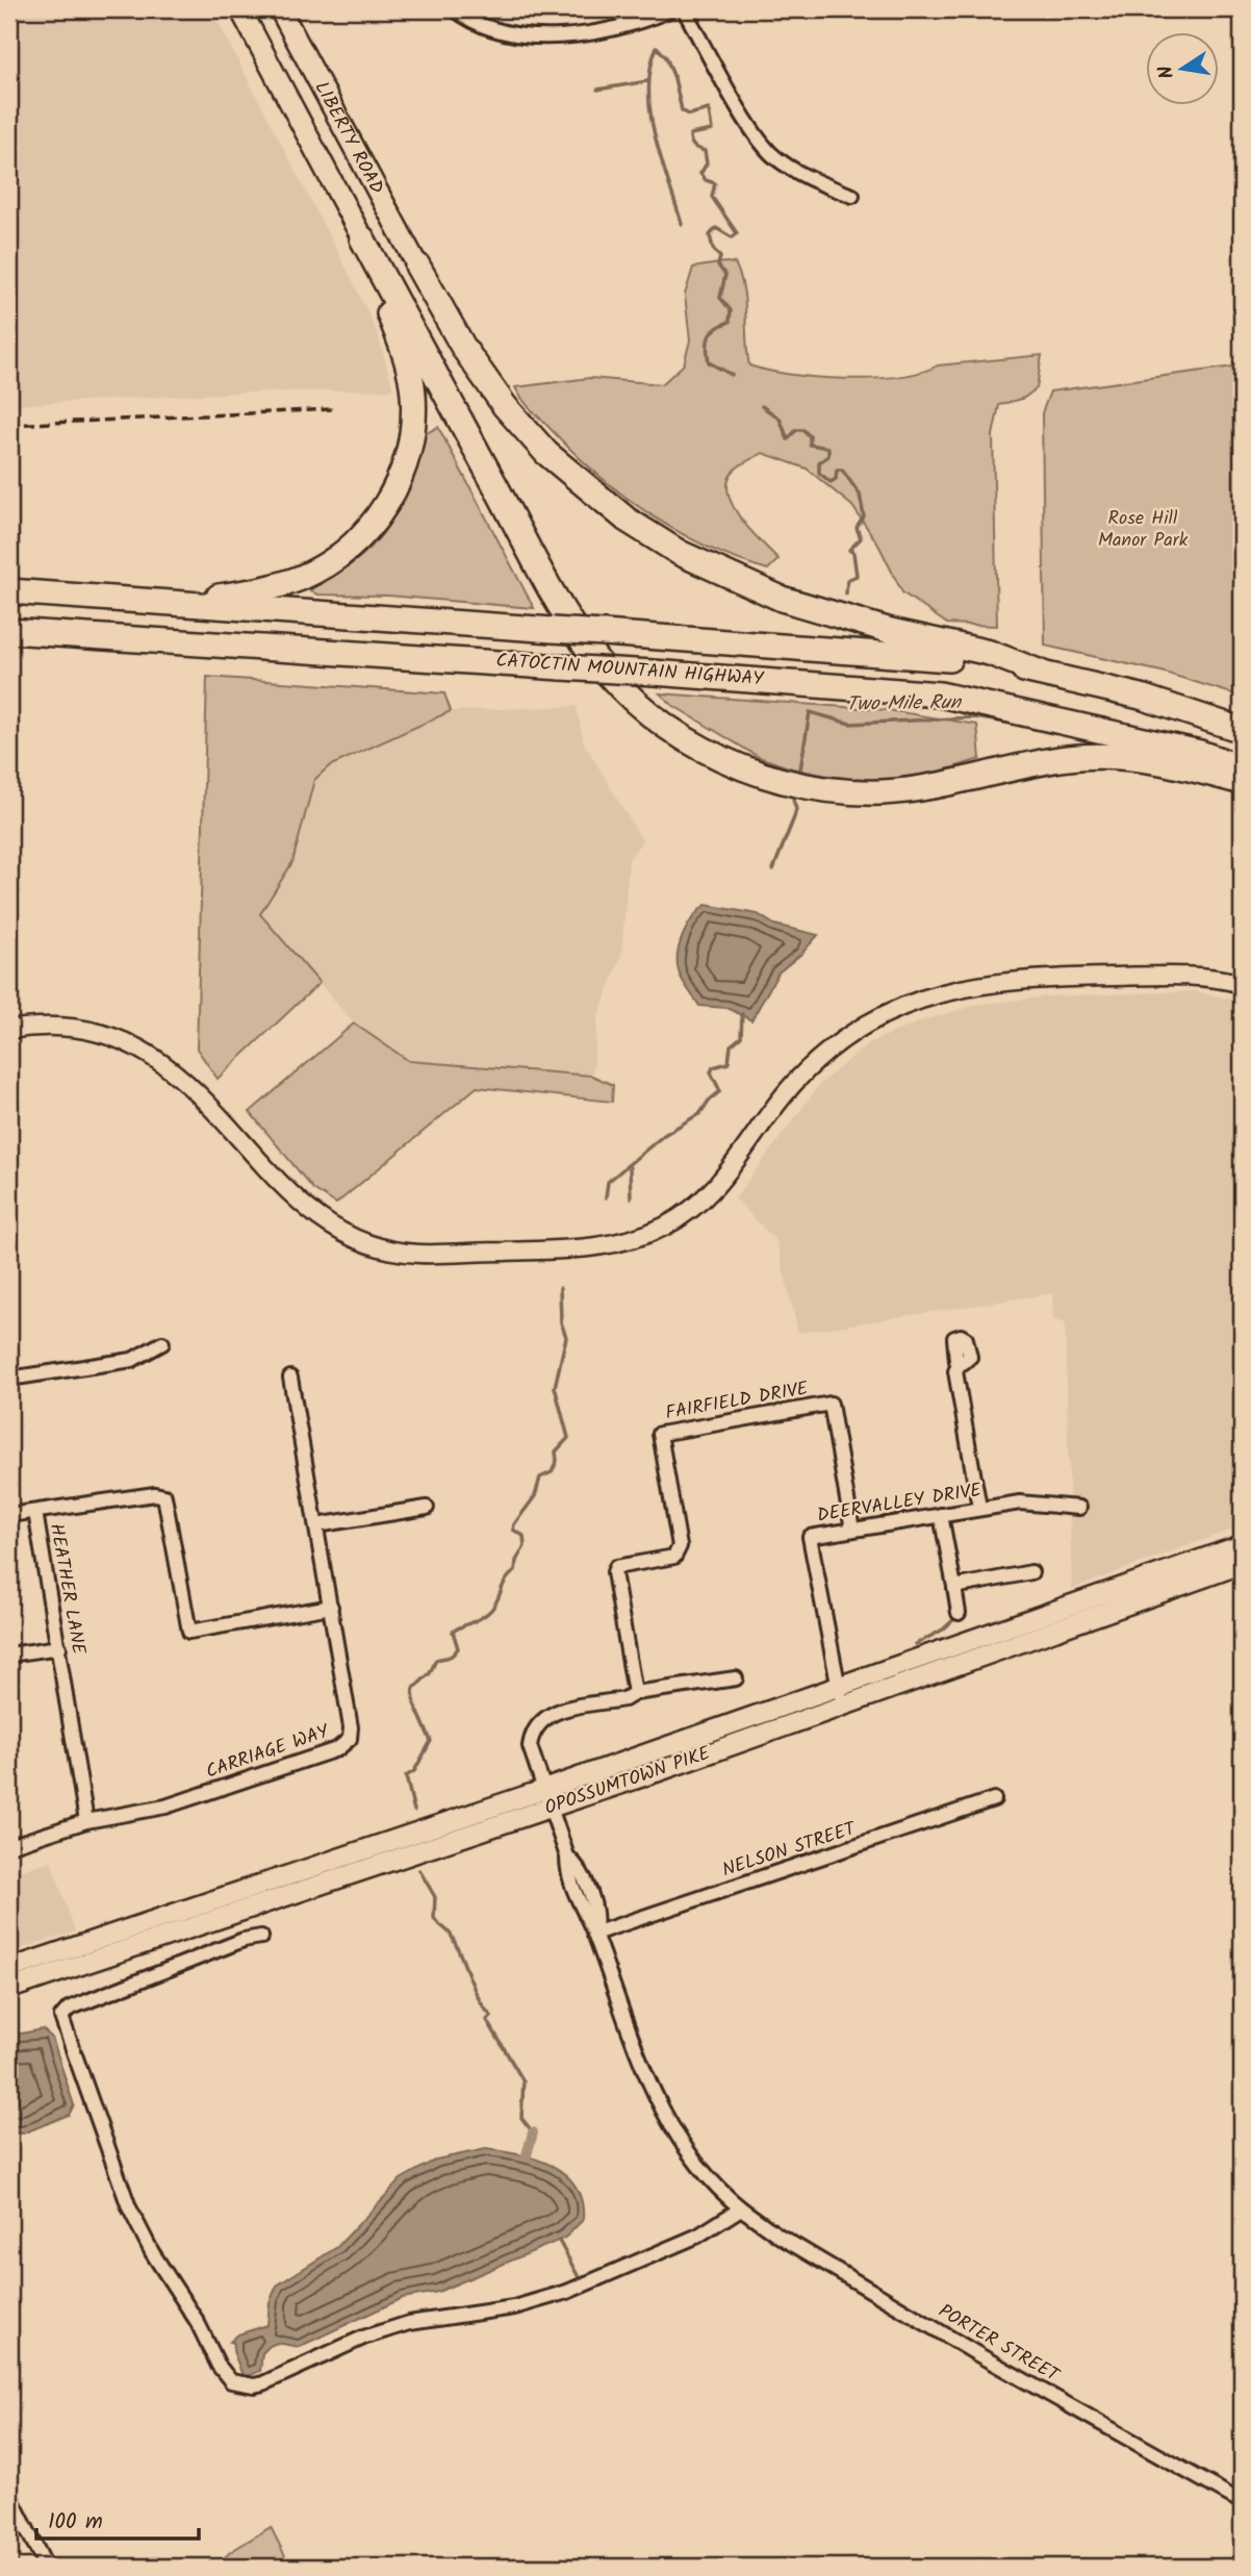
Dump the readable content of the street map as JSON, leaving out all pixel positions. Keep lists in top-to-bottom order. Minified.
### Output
{"streets":{"highway":["CATOCTIN MOUNTAIN HIGHWAY"],"main road":["LIBERTY ROAD","OPOSSUMTOWN PIKE"],"street":["FAIRFIELD DRIVE","DEERVALLEY DRIVE","HEATHER LANE","CARRIAGE WAY","NELSON STREET","PORTER STREET"]},"crossings":[["FAIRFIELD DRIVE","DEERVALLEY DRIVE"],["DEERVALLEY DRIVE","OPOSSUMTOWN PIKE"],["HEATHER LANE","CARRIAGE WAY"],["OPOSSUMTOWN PIKE","PORTER STREET"],["NELSON STREET","PORTER STREET"]],"water":["Two Mile Run"],"parks":["Rose Hill Manor Park"],"scale_bar":"100 m","north":"left"}
